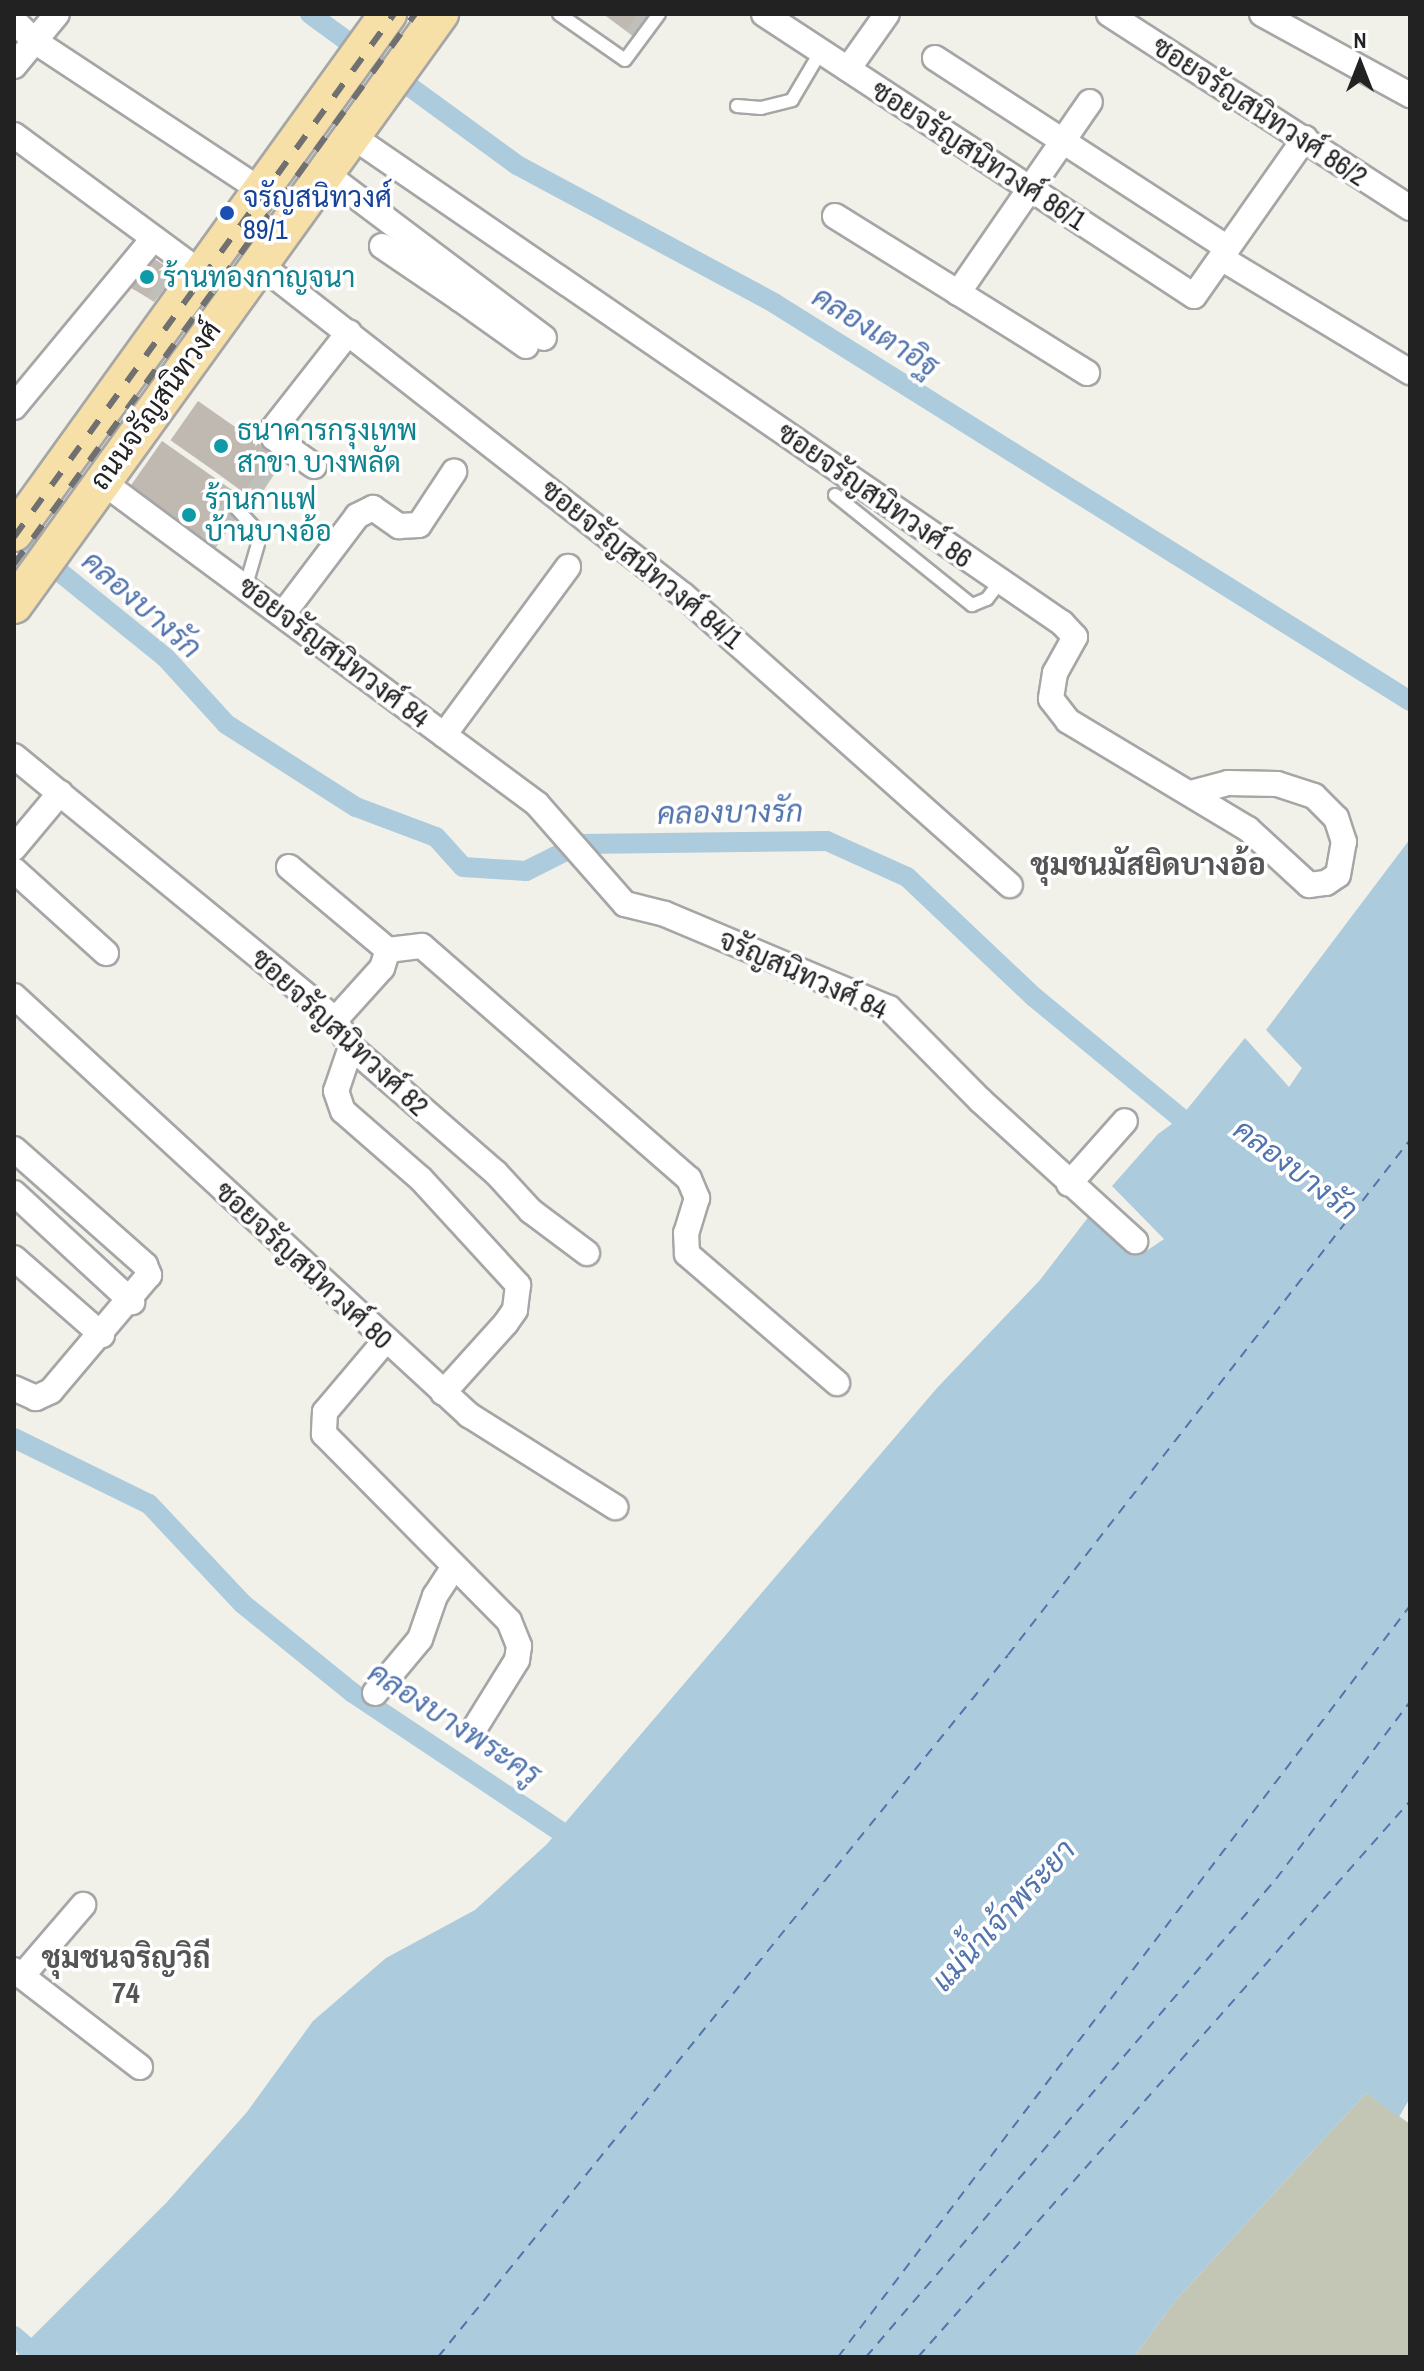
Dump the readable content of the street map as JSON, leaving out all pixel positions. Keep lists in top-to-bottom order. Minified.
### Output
{"streets":{"main road":["ถนนจรัญสนิทวงศ์"],"street":["ซอยจรัญสนิทวงศ์ 86/2","ซอยจรัญสนิทวงศ์ 86/1","ซอยจรัญสนิทวงศ์ 86","ซอยจรัญสนิทวงศ์ 84/1","ซอยจรัญสนิทวงศ์ 84","จรัญสนิทวงศ์ 84","ซอยจรัญสนิทวงศ์ 82","ซอยจรัญสนิทวงศ์ 80"]},"crossings":[["ถนนจรัญสนิทวงศ์","ซอยจรัญสนิทวงศ์ 86"],["ถนนจรัญสนิทวงศ์","ซอยจรัญสนิทวงศ์ 84/1"],["ถนนจรัญสนิทวงศ์","ซอยจรัญสนิทวงศ์ 84"],["ซอยจรัญสนิทวงศ์ 84","จรัญสนิทวงศ์ 84"]],"districts":["ชุมชนมัสยิดบางอ้อ","ชุมชนจริญวิถี 74"],"water":["คลองเตาอิฐ","คลองบางรัก","คลองบางพระครู","แม่น้ำเจ้าพระยา"],"places":["จรัญสนิทวงศ์ 89/1","ร้านทองกาญจนา","ธนาคารกรุงเทพ สาขา บางพลัด","ร้านกาแฟ บ้านบางอ้อ"],"north":"top"}
